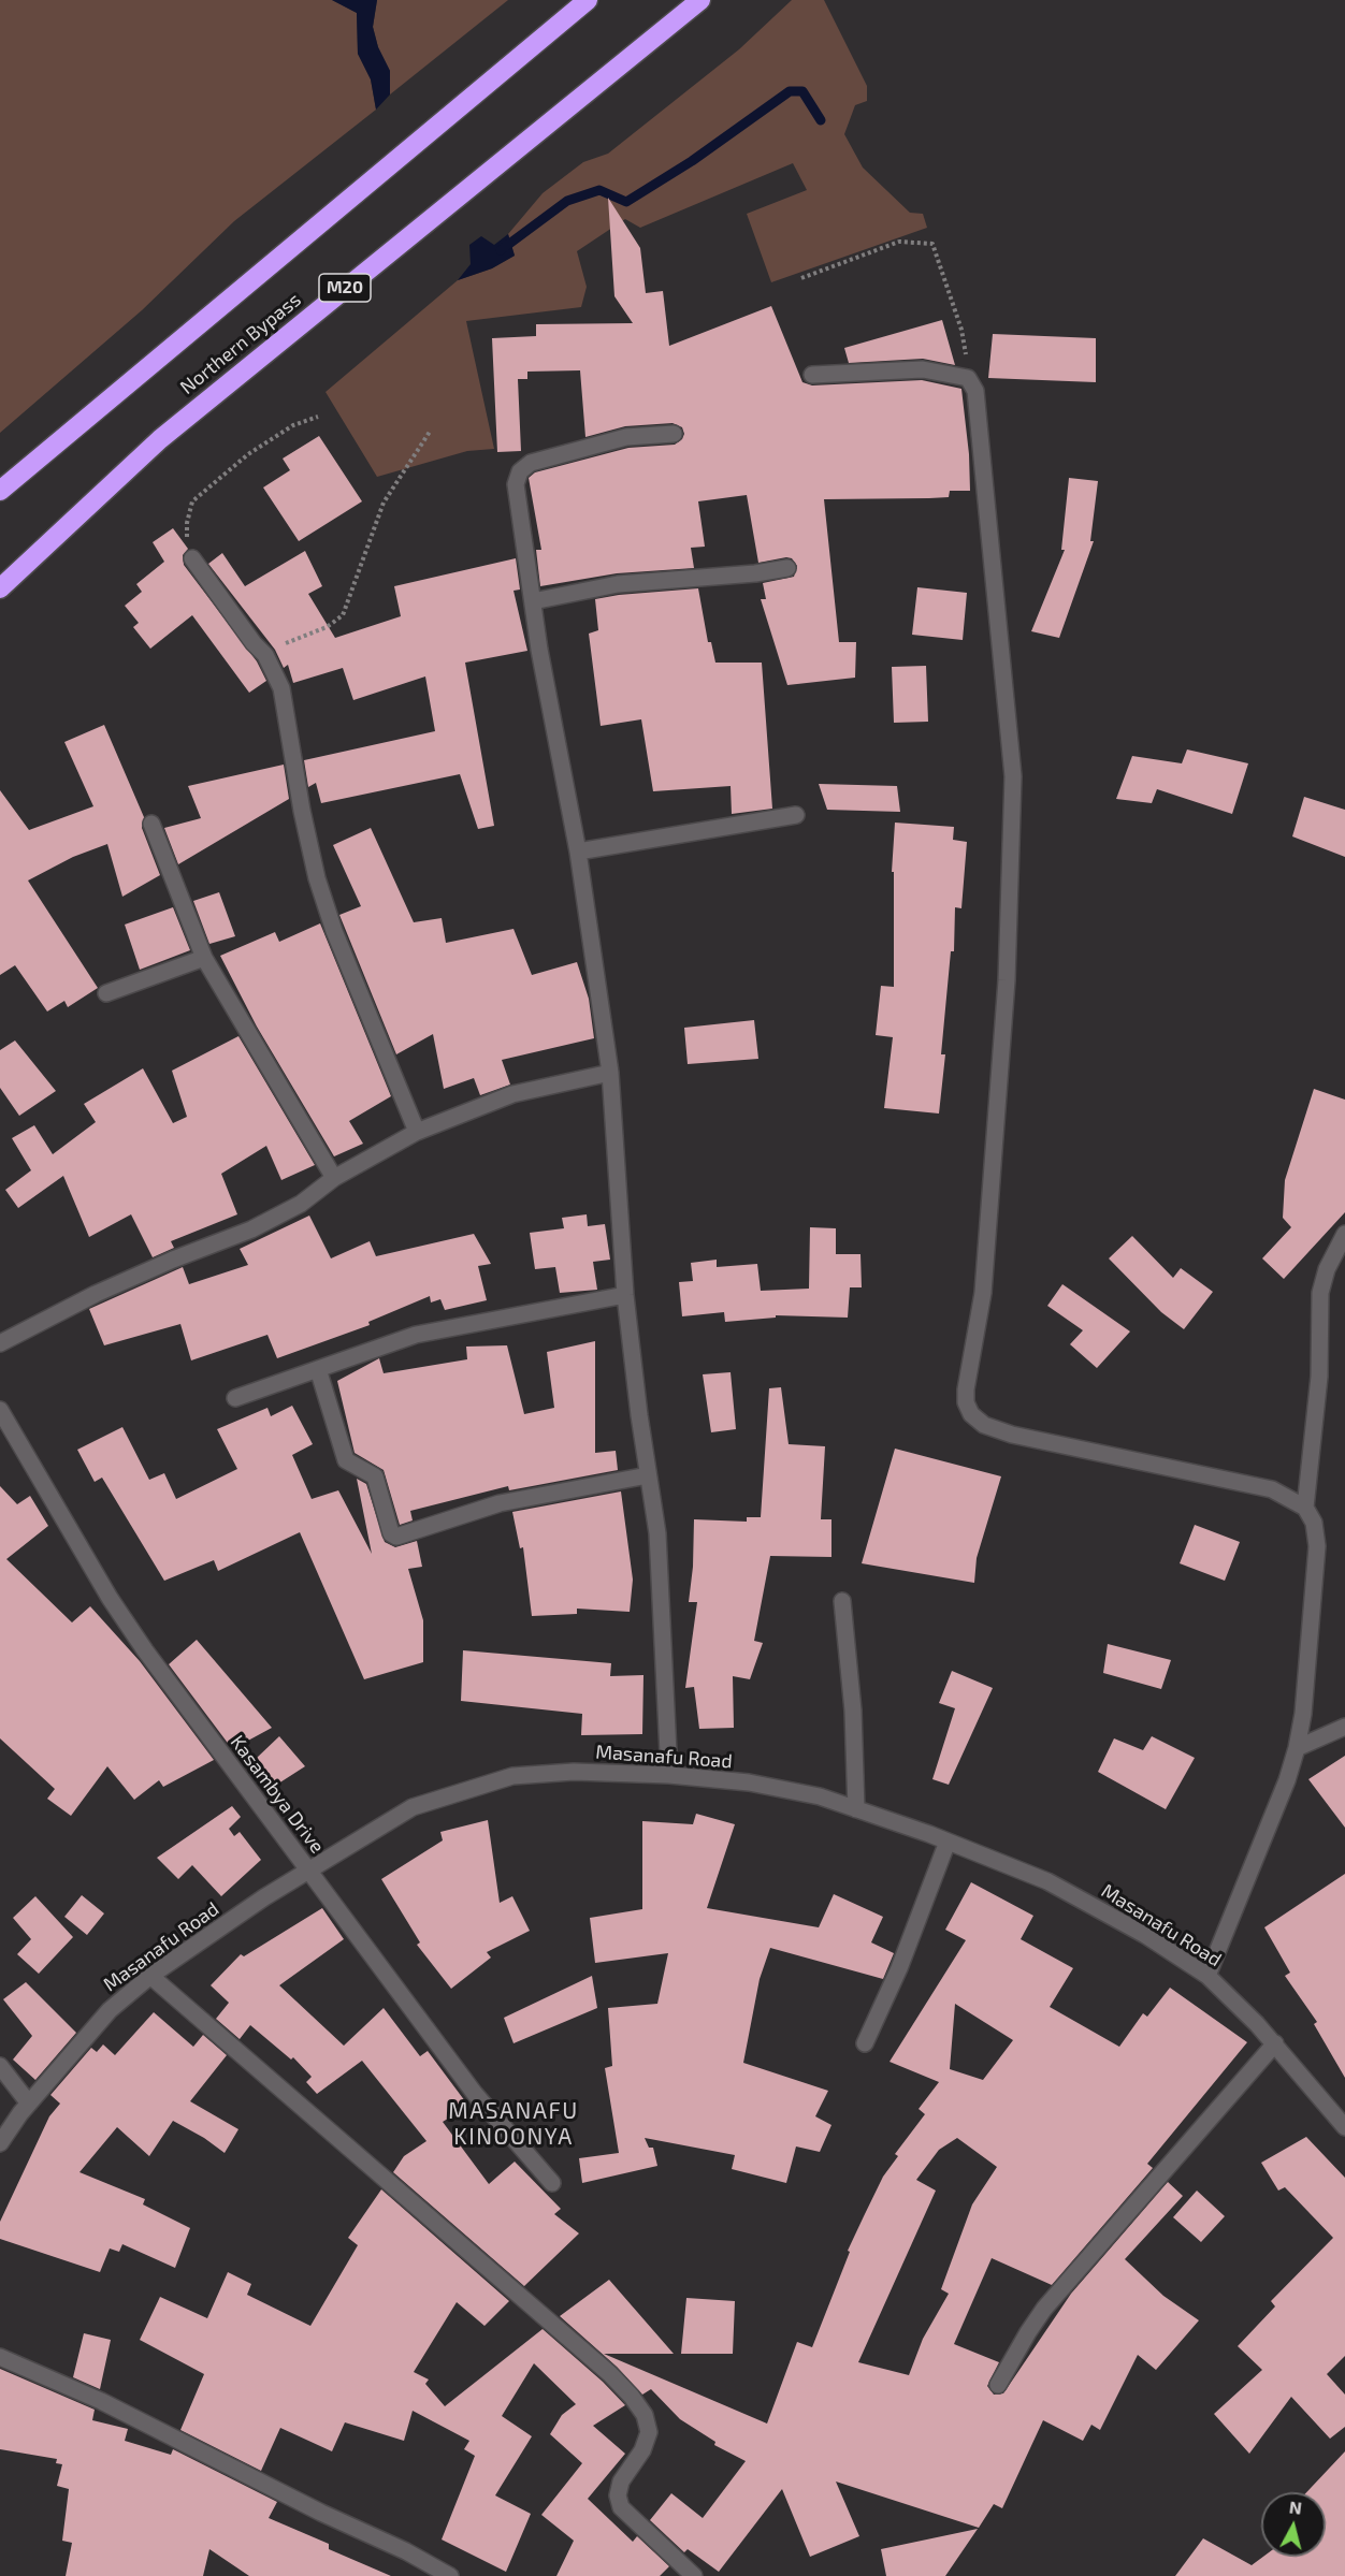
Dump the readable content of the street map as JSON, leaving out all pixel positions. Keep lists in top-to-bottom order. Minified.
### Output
{"streets":{"highway":["M20","Northern Bypass"],"street":["Masanafu Road","Kasambya Drive"]},"crossings":[["Masanafu Road","Kasambya Drive"]],"districts":["MASANAFU KINOONYA"],"north":"top"}
